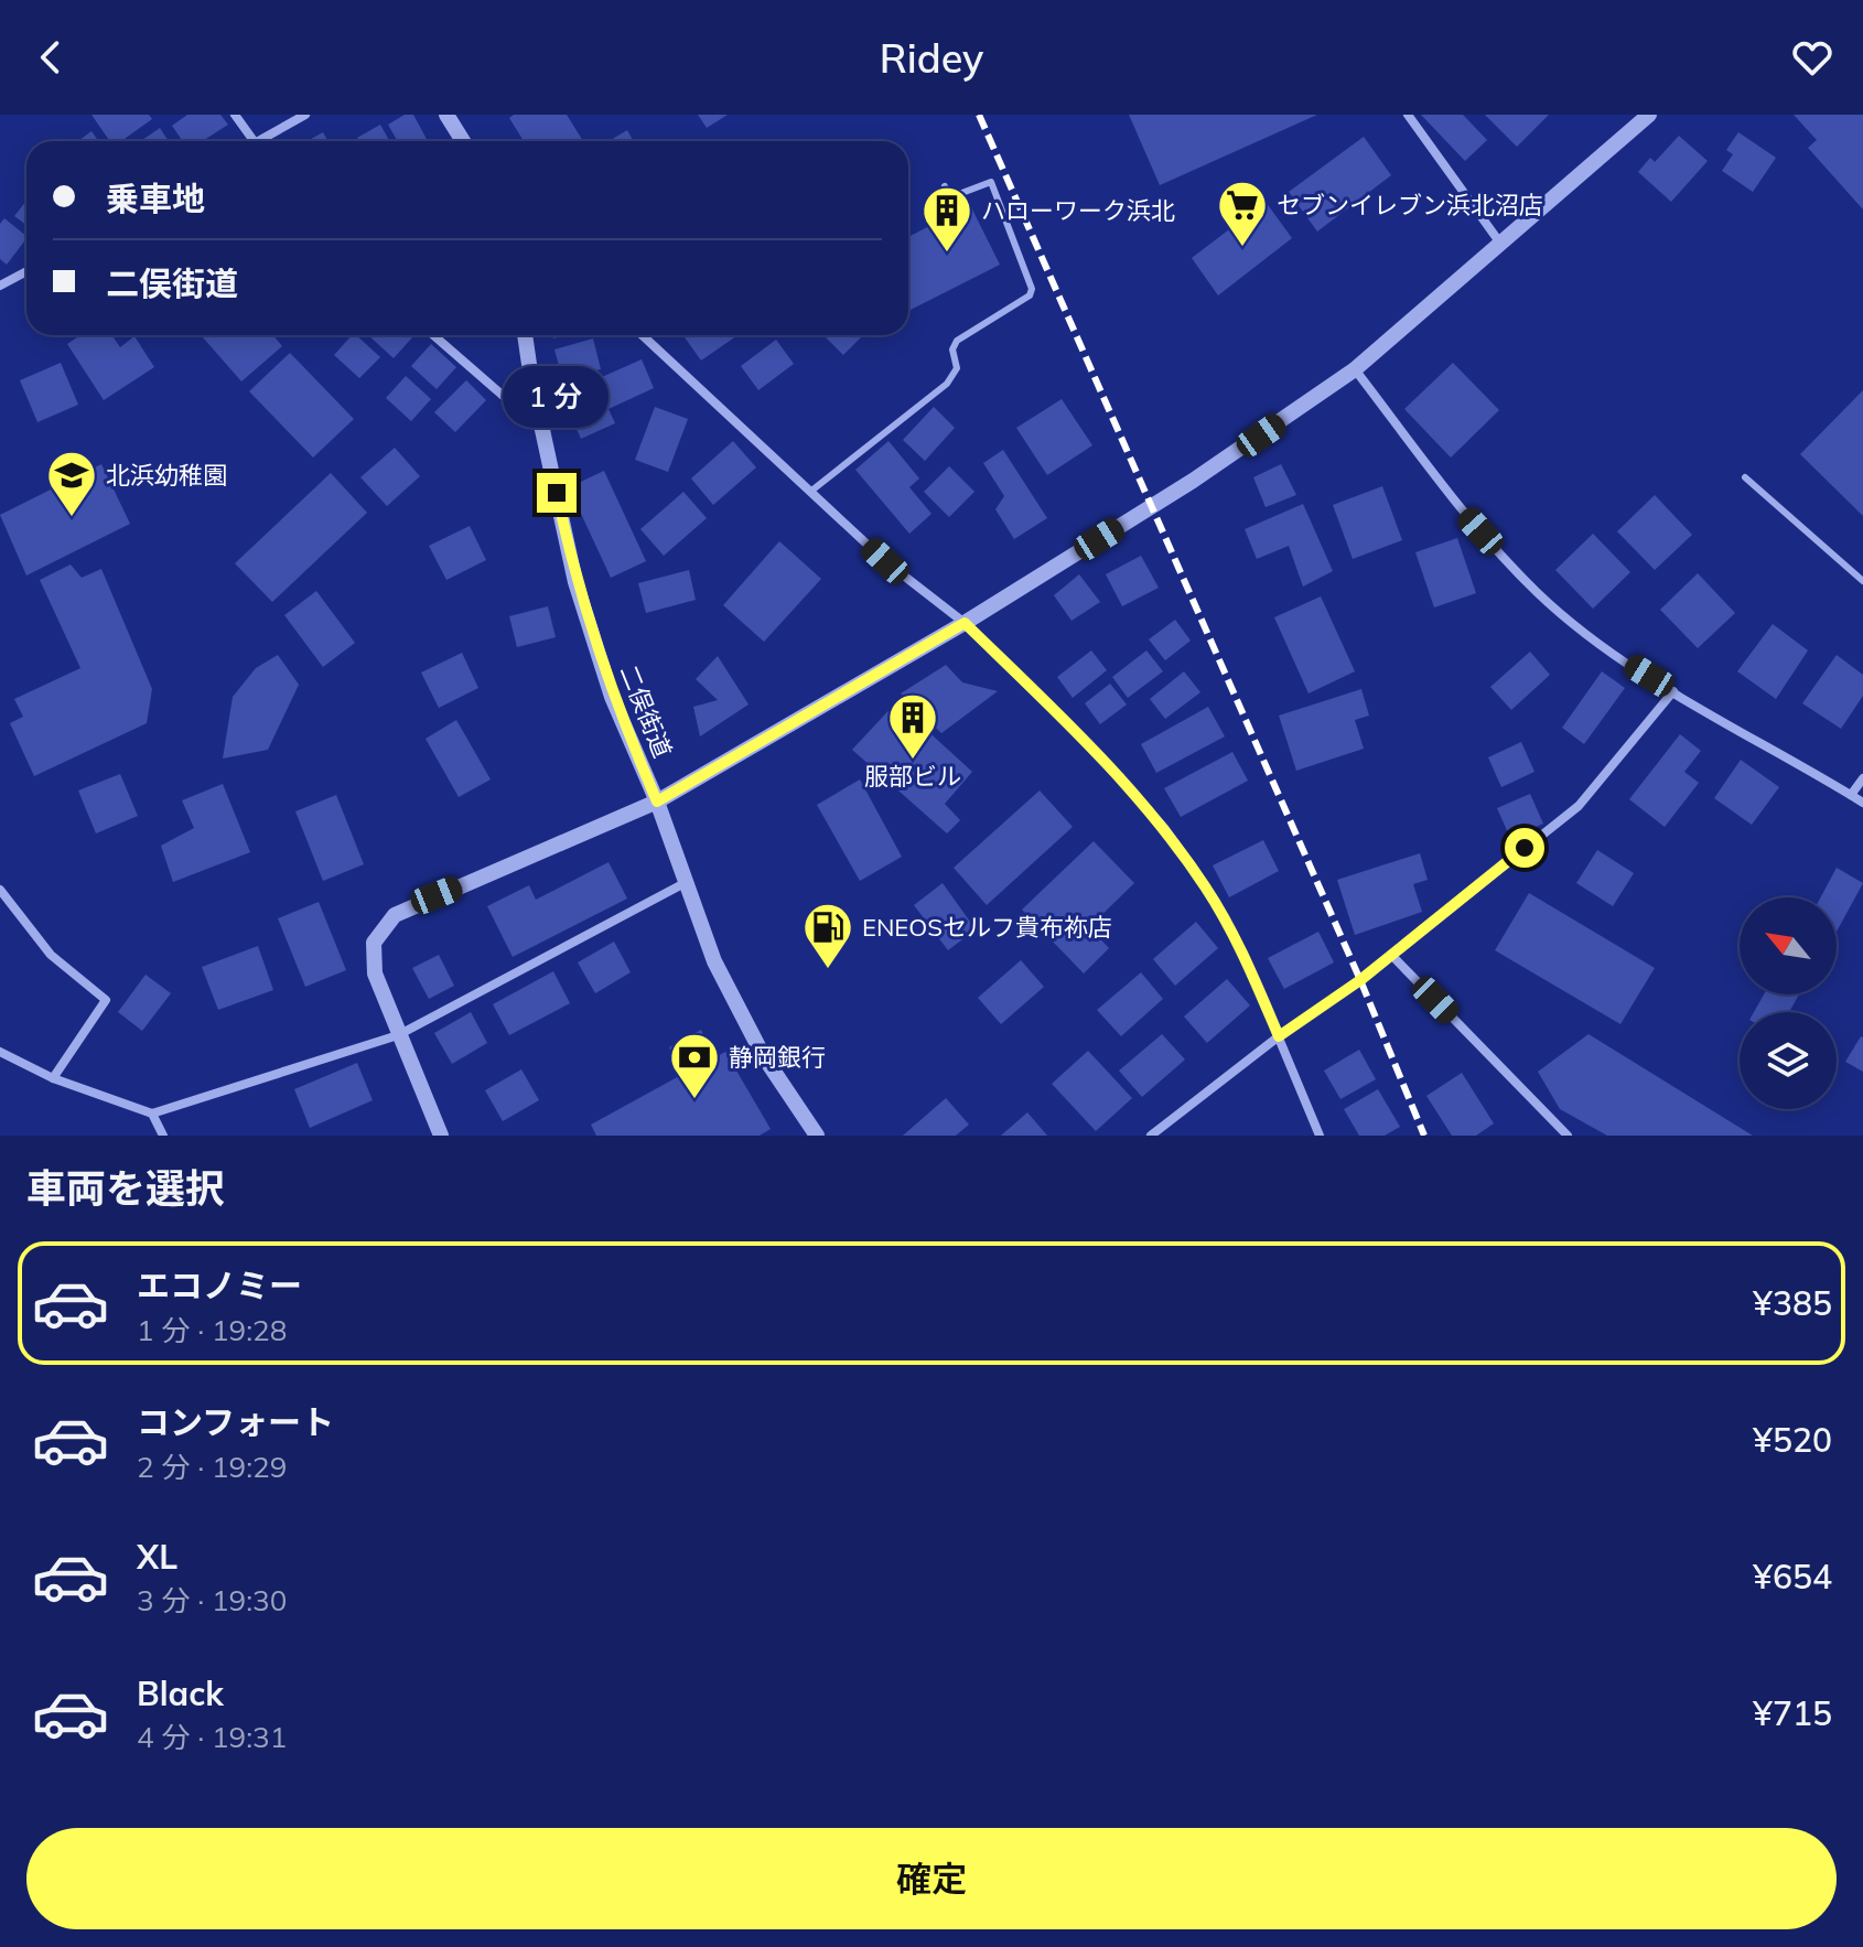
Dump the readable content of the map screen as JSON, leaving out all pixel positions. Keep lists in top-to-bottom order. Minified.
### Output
{"streets":{"street":["二俣街道"]},"places":{"supermarket":["セブンイレブン浜北沼店"],"building":["ハローワーク浜北","服部ビル"],"school or university":["北浜幼稚園"],"fuel station":["ENEOSセルフ貴布祢店"],"bank":["静岡銀行"]},"north":"top left","page":{"header":"Ridey","banner":["乗車地","二俣街道"],"bubble":"1 分","heading":"車両を選択","list":[{"name":"エコノミー","note":"1 分 · 19:28","value":"¥385"},{"name":"コンフォート","note":"2 分 · 19:29","value":"¥520"},{"name":"XL","note":"3 分 · 19:30","value":"¥654"},{"name":"Black","note":"4 分 · 19:31","value":"¥715"}],"buttons":"確定"}}
